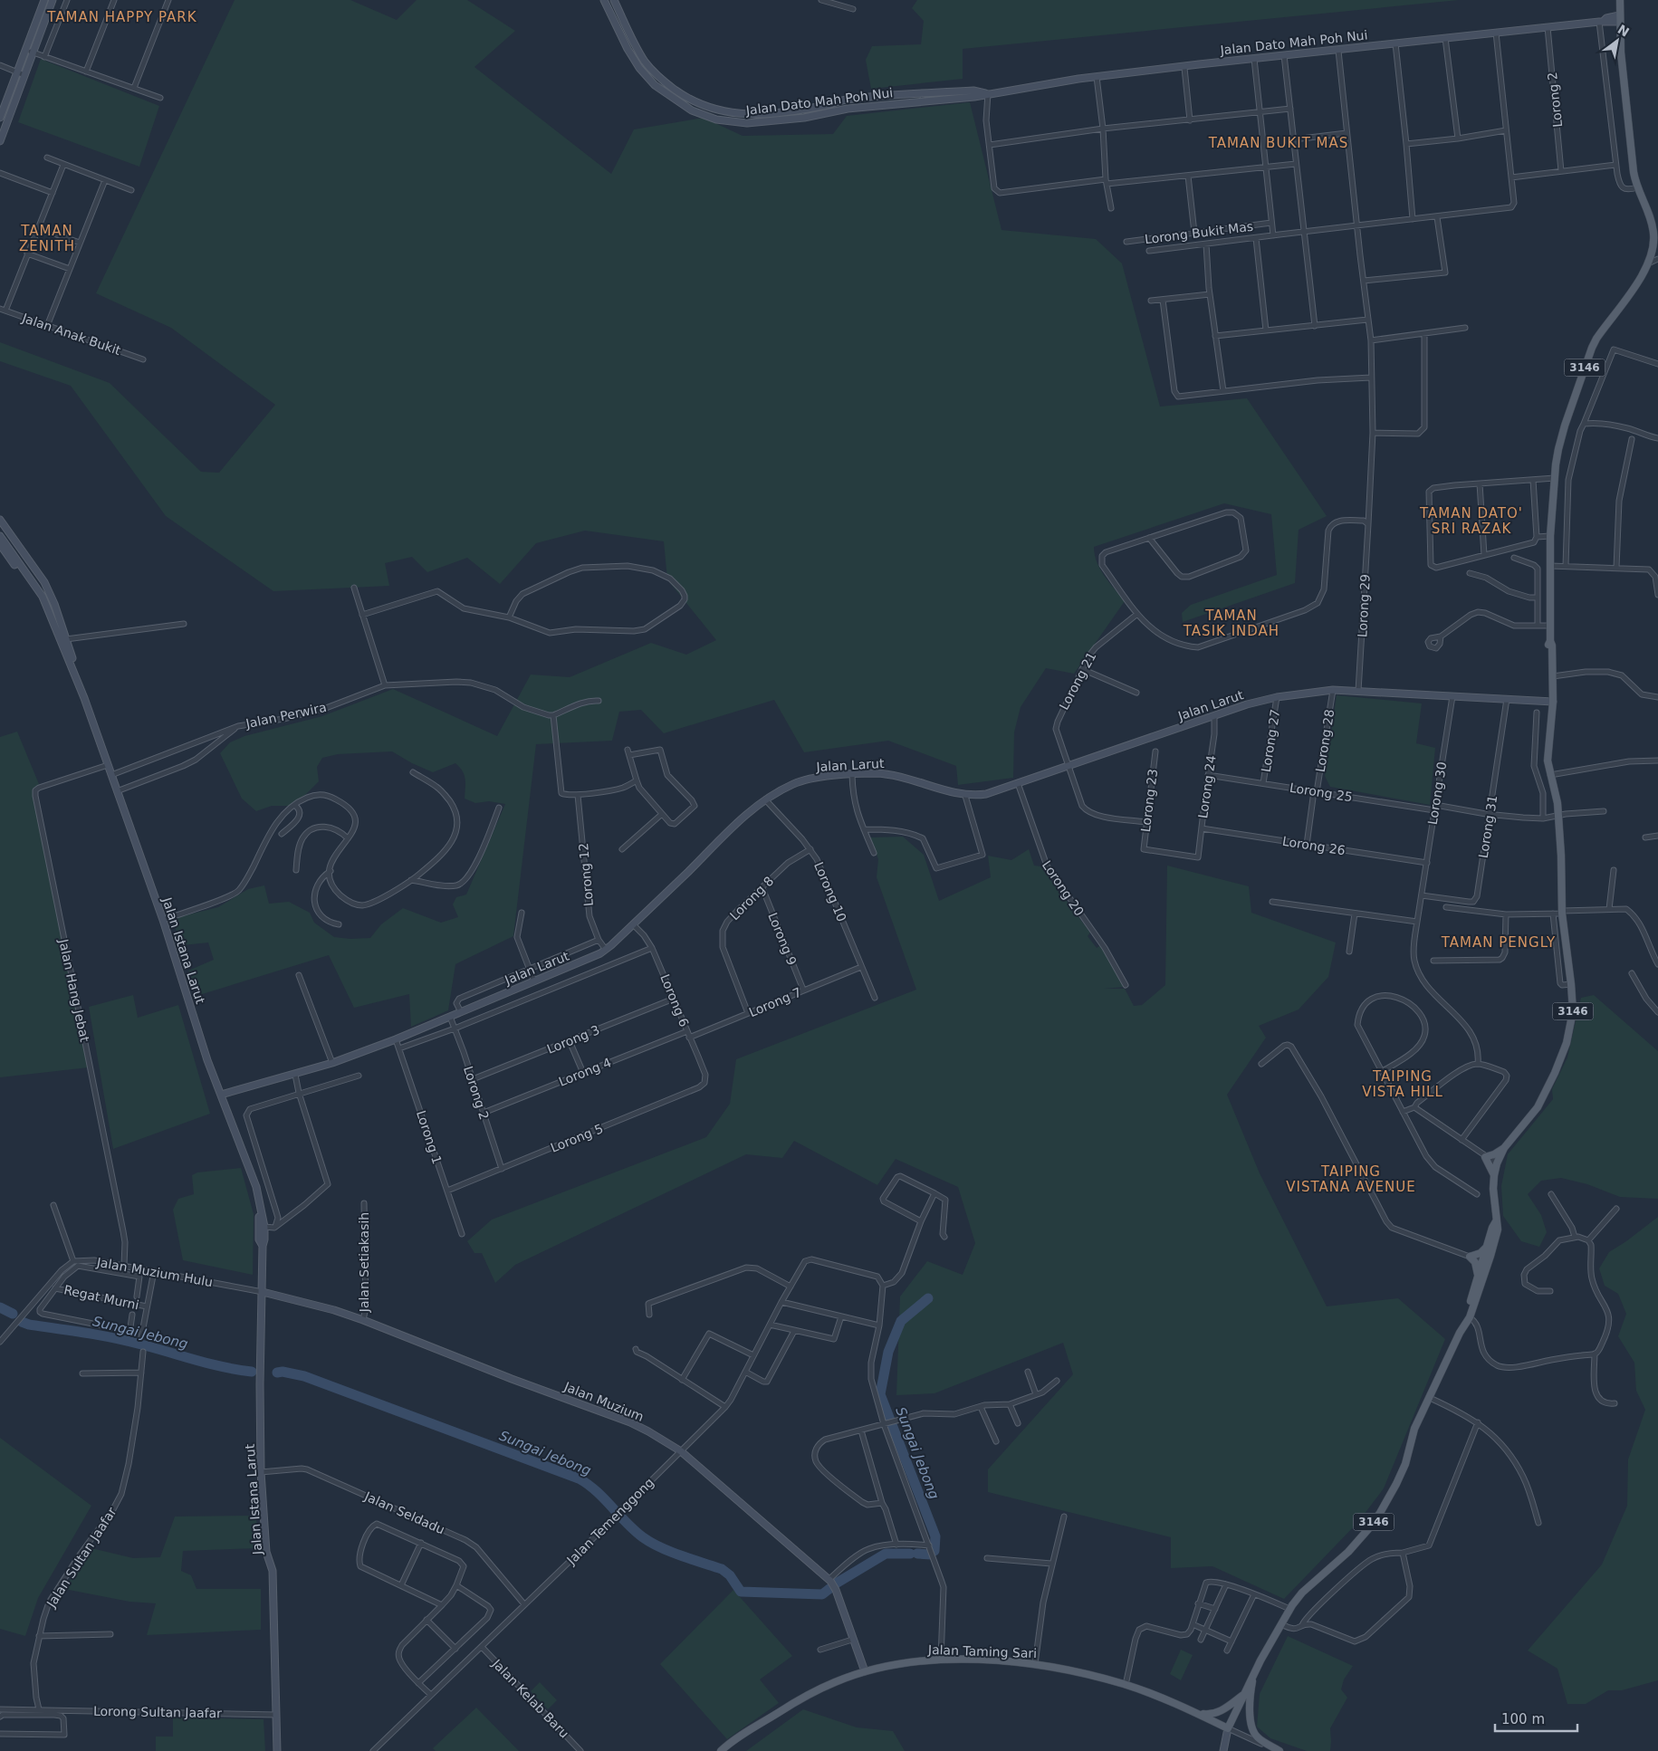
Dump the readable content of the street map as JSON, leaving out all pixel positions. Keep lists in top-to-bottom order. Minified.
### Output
{"streets":{"main road":["Jalan Dato Mah Poh Nui","3146","Jalan Larut","Jalan Istana Larut","Jalan Muzium","Jalan Taming Sari"],"street":["Lorong 2","Lorong Bukit Mas","Jalan Anak Bukit","Lorong 29","Lorong 21","Jalan Perwira","Lorong 27","Lorong 28","Lorong 24","Lorong 25","Lorong 30","Lorong 23","Lorong 31","Lorong 26","Lorong 12","Lorong 20","Lorong 10","Lorong 8","Lorong 9","Jalan Hang Jebat","Lorong 6","Lorong 7","Lorong 3","Lorong 4","Lorong 1","Lorong 5","Jalan Setiakasih","Jalan Muzium Hulu","Regat Murni","Jalan Seldadu","Jalan Temenggong","Jalan Sultan Jaafar","Jalan Kelab Baru","Lorong Sultan Jaafar"]},"crossings":[["Jalan Dato Mah Poh Nui","Lorong 2"],["Jalan Dato Mah Poh Nui","3146"],["Jalan Dato Mah Poh Nui","Lorong 29"],["Lorong 2","Jalan Larut"],["Lorong 2","Lorong 3"],["Lorong 2","Lorong 4"],["Lorong 2","Lorong 5"],["3146","Jalan Larut"],["3146","Lorong 25"],["3146","Jalan Taming Sari"],["Lorong 29","Jalan Larut"],["Lorong 21","Jalan Larut"],["Lorong 21","Lorong 23"],["Jalan Larut","Lorong 27"],["Jalan Larut","Lorong 28"],["Jalan Larut","Lorong 24"],["Jalan Larut","Lorong 30"],["Jalan Larut","Lorong 31"],["Jalan Larut","Lorong 12"],["Jalan Larut","Lorong 20"],["Jalan Larut","Lorong 10"],["Jalan Larut","Jalan Istana Larut"],["Jalan Larut","Lorong 6"],["Jalan Larut","Lorong 1"],["Jalan Perwira","Jalan Istana Larut"],["Lorong 27","Lorong 25"],["Lorong 28","Lorong 25"],["Lorong 28","Lorong 26"],["Lorong 24","Lorong 25"],["Lorong 24","Lorong 23"],["Lorong 24","Lorong 26"],["Lorong 25","Lorong 30"],["Lorong 25","Lorong 31"],["Lorong 30","Lorong 31"],["Lorong 30","Lorong 26"],["Lorong 10","Lorong 8"],["Lorong 10","Lorong 7"],["Lorong 8","Lorong 9"],["Lorong 8","Lorong 7"],["Lorong 9","Lorong 7"],["Jalan Istana Larut","Jalan Hang Jebat"],["Jalan Istana Larut","Jalan Muzium Hulu"],["Jalan Istana Larut","Jalan Muzium"],["Jalan Istana Larut","Jalan Seldadu"],["Jalan Istana Larut","Lorong Sultan Jaafar"],["Jalan Hang Jebat","Jalan Muzium Hulu"],["Lorong 6","Lorong 7"],["Lorong 6","Lorong 3"],["Lorong 6","Lorong 4"],["Lorong 6","Lorong 5"],["Lorong 1","Lorong 5"],["Jalan Setiakasih","Jalan Muzium"],["Jalan Muzium Hulu","Jalan Muzium"],["Jalan Muzium","Jalan Temenggong"],["Jalan Muzium","Jalan Taming Sari"],["Jalan Seldadu","Jalan Temenggong"],["Jalan Temenggong","Jalan Kelab Baru"],["Jalan Sultan Jaafar","Lorong Sultan Jaafar"]],"districts":["TAMAN HAPPY PARK","TAMAN BUKIT MAS","TAMAN ZENITH","TAMAN DATO' SRI RAZAK","TAMAN TASIK INDAH","TAMAN PENGLY","TAIPING VISTA HILL","TAIPING VISTANA AVENUE"],"water":["Sungai Jebong"],"scale_bar":"100 m","north":"top right"}
